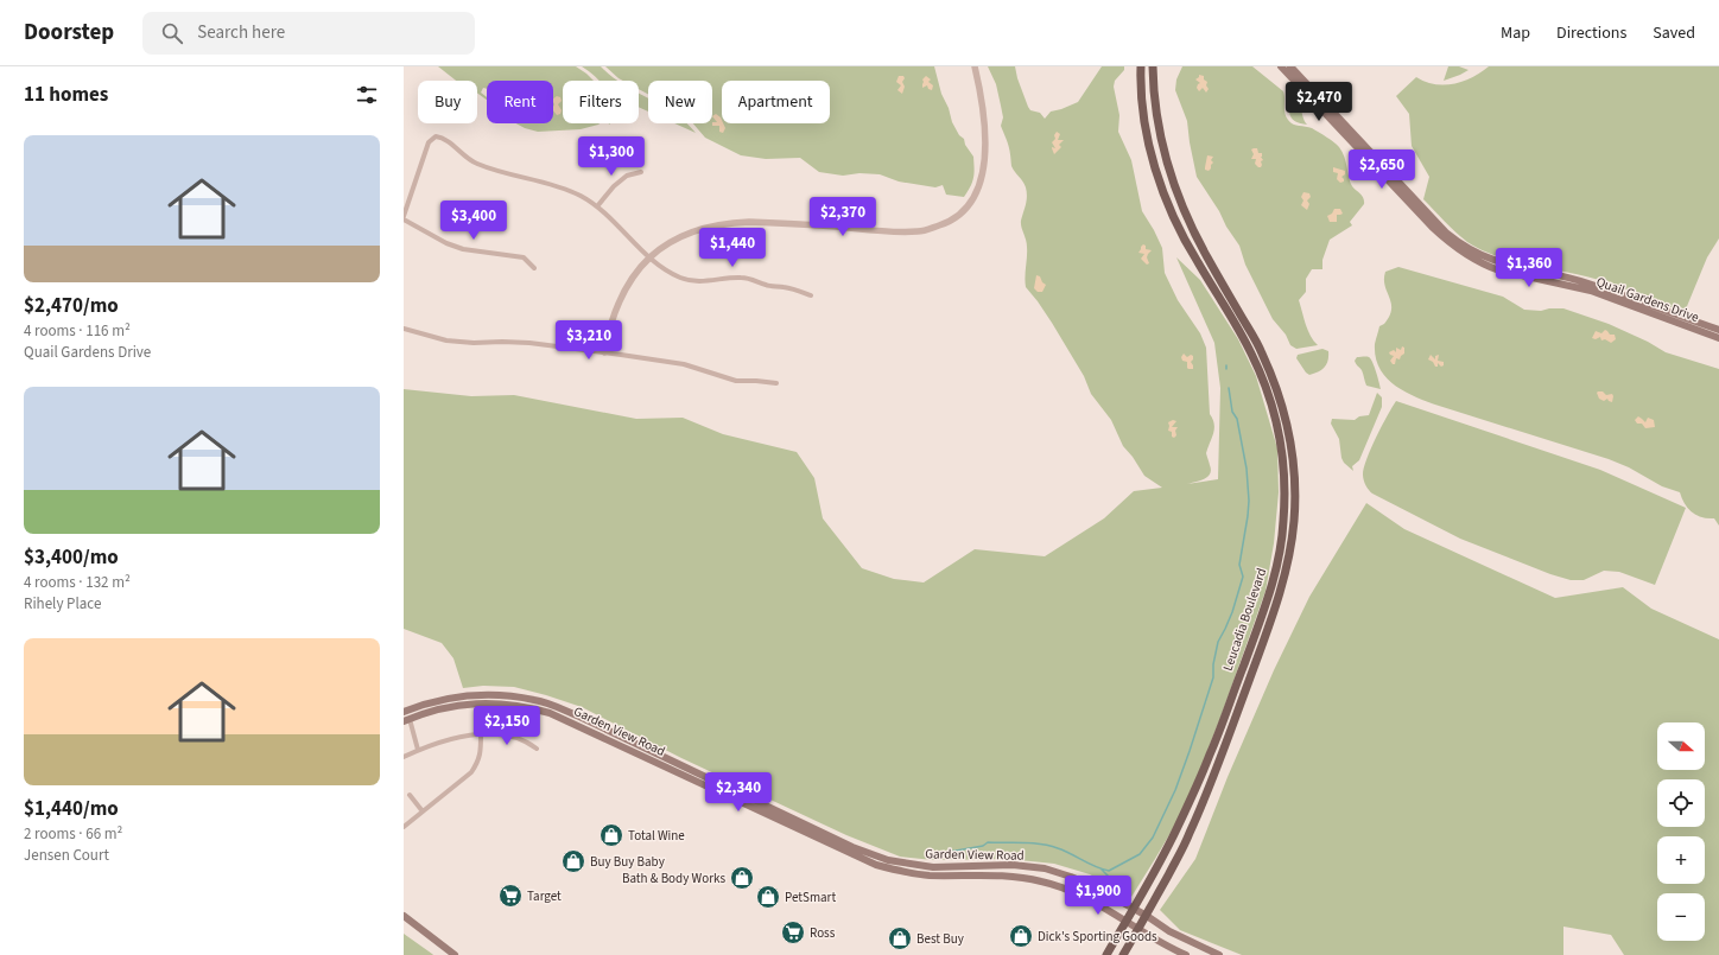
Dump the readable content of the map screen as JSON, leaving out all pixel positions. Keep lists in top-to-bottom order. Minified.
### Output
{"streets":{"main road":["Quail Gardens Drive","Leucadia Boulevard","Garden View Road"]},"crossings":[["Leucadia Boulevard","Garden View Road"]],"places":{"shop":["Total Wine","Buy Buy Baby","Bath & Body Works","PetSmart","Dick's Sporting Goods","Best Buy"],"supermarket":["Target","Ross"]},"north":"right","page":{"header":"Doorstep","search":"Search here","nav":["Map","Directions","Saved"],"heading":"11 homes","chip":["Buy","Rent","Filters","New","Apartment"],"price":["$2,470","$1,300","$2,650","$2,370","$3,400","$1,440","$1,360","$3,210","$2,150","$2,340","$1,900"],"list":[{"name":"$2,470/mo","note":"4 rooms · 116 m² · Quail Gardens Drive"},{"name":"$3,400/mo","note":"4 rooms · 132 m² · Rihely Place"},{"name":"$1,440/mo","note":"2 rooms · 66 m² · Jensen Court"}],"map_buttons":["+","−"]}}
